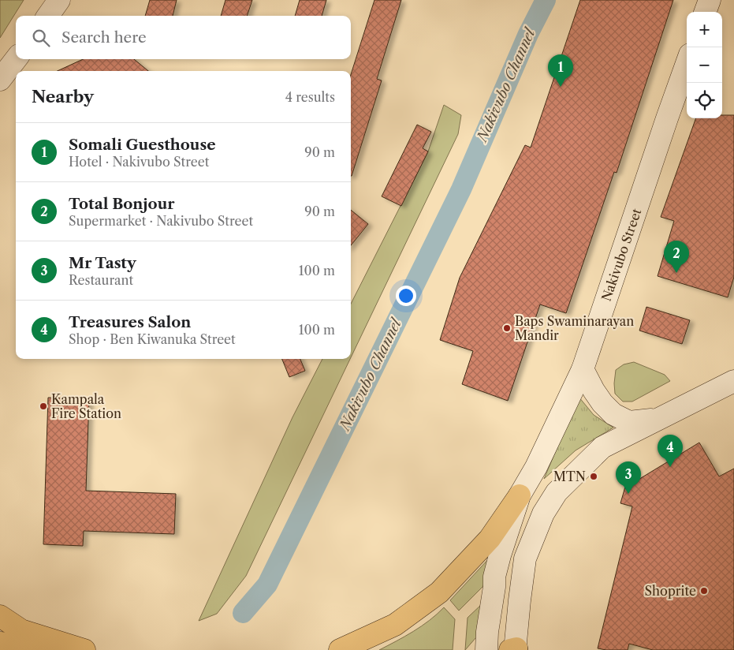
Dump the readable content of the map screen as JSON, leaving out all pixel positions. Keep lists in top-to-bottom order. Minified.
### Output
{"streets":{"main road":["Nakivubo Street"]},"water":["Nakivubo Channel"],"places":["Baps Swaminarayan Mandir","Kampala Fire Station","MTN","Shoprite"],"page":{"map_buttons":["+","−"],"search":"Search here","pins":["1","2","4","3"],"heading":["Nearby","4 results"],"list":[{"mark":"1","name":"Somali Guesthouse","note":"Hotel · Nakivubo Street","value":"90 m"},{"mark":"2","name":"Total Bonjour","note":"Supermarket · Nakivubo Street","value":"90 m"},{"mark":"3","name":"Mr Tasty","note":"Restaurant","value":"100 m"},{"mark":"4","name":"Treasures Salon","note":"Shop · Ben Kiwanuka Street","value":"100 m"}]}}
